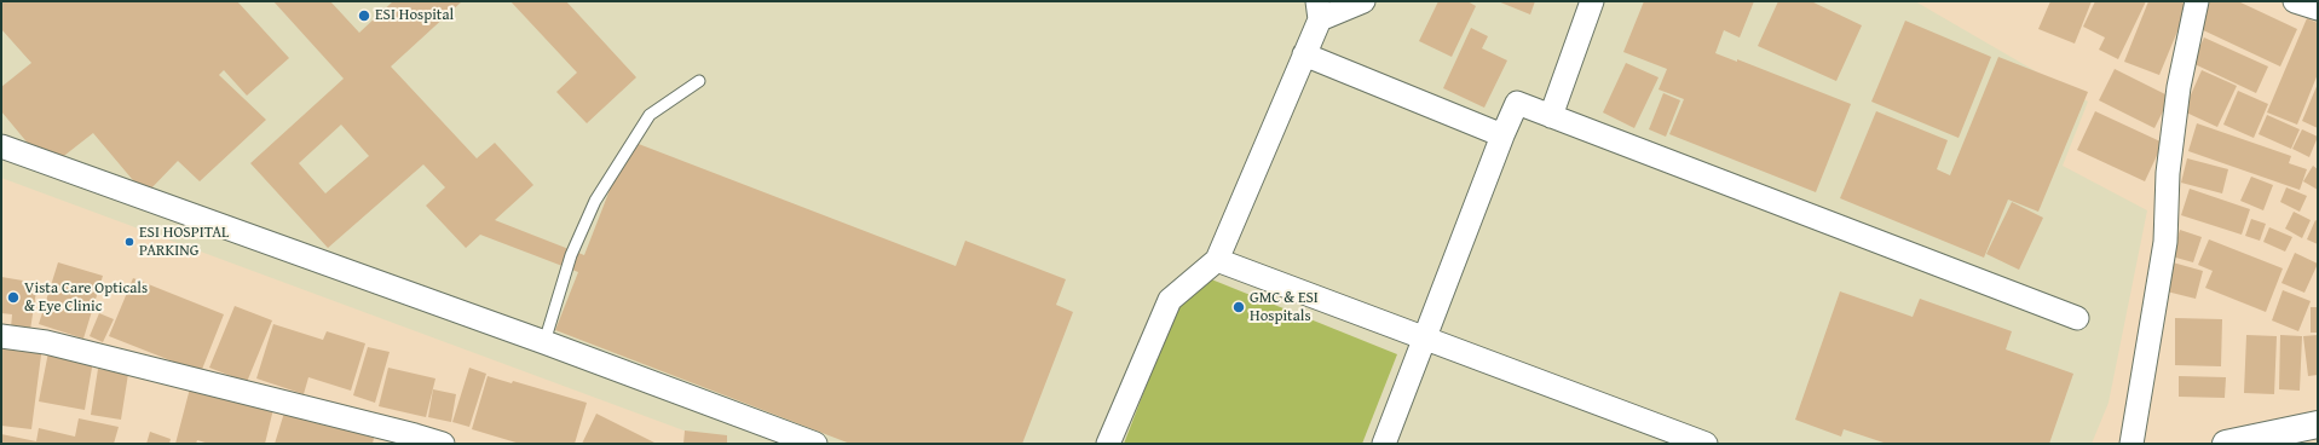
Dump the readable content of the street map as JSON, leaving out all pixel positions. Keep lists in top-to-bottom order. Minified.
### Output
{"places":["ESI Hospital","ESI HOSPITAL PARKING","Vista Care Opticals & Eye Clinic","GMC & ESI Hospitals"]}
